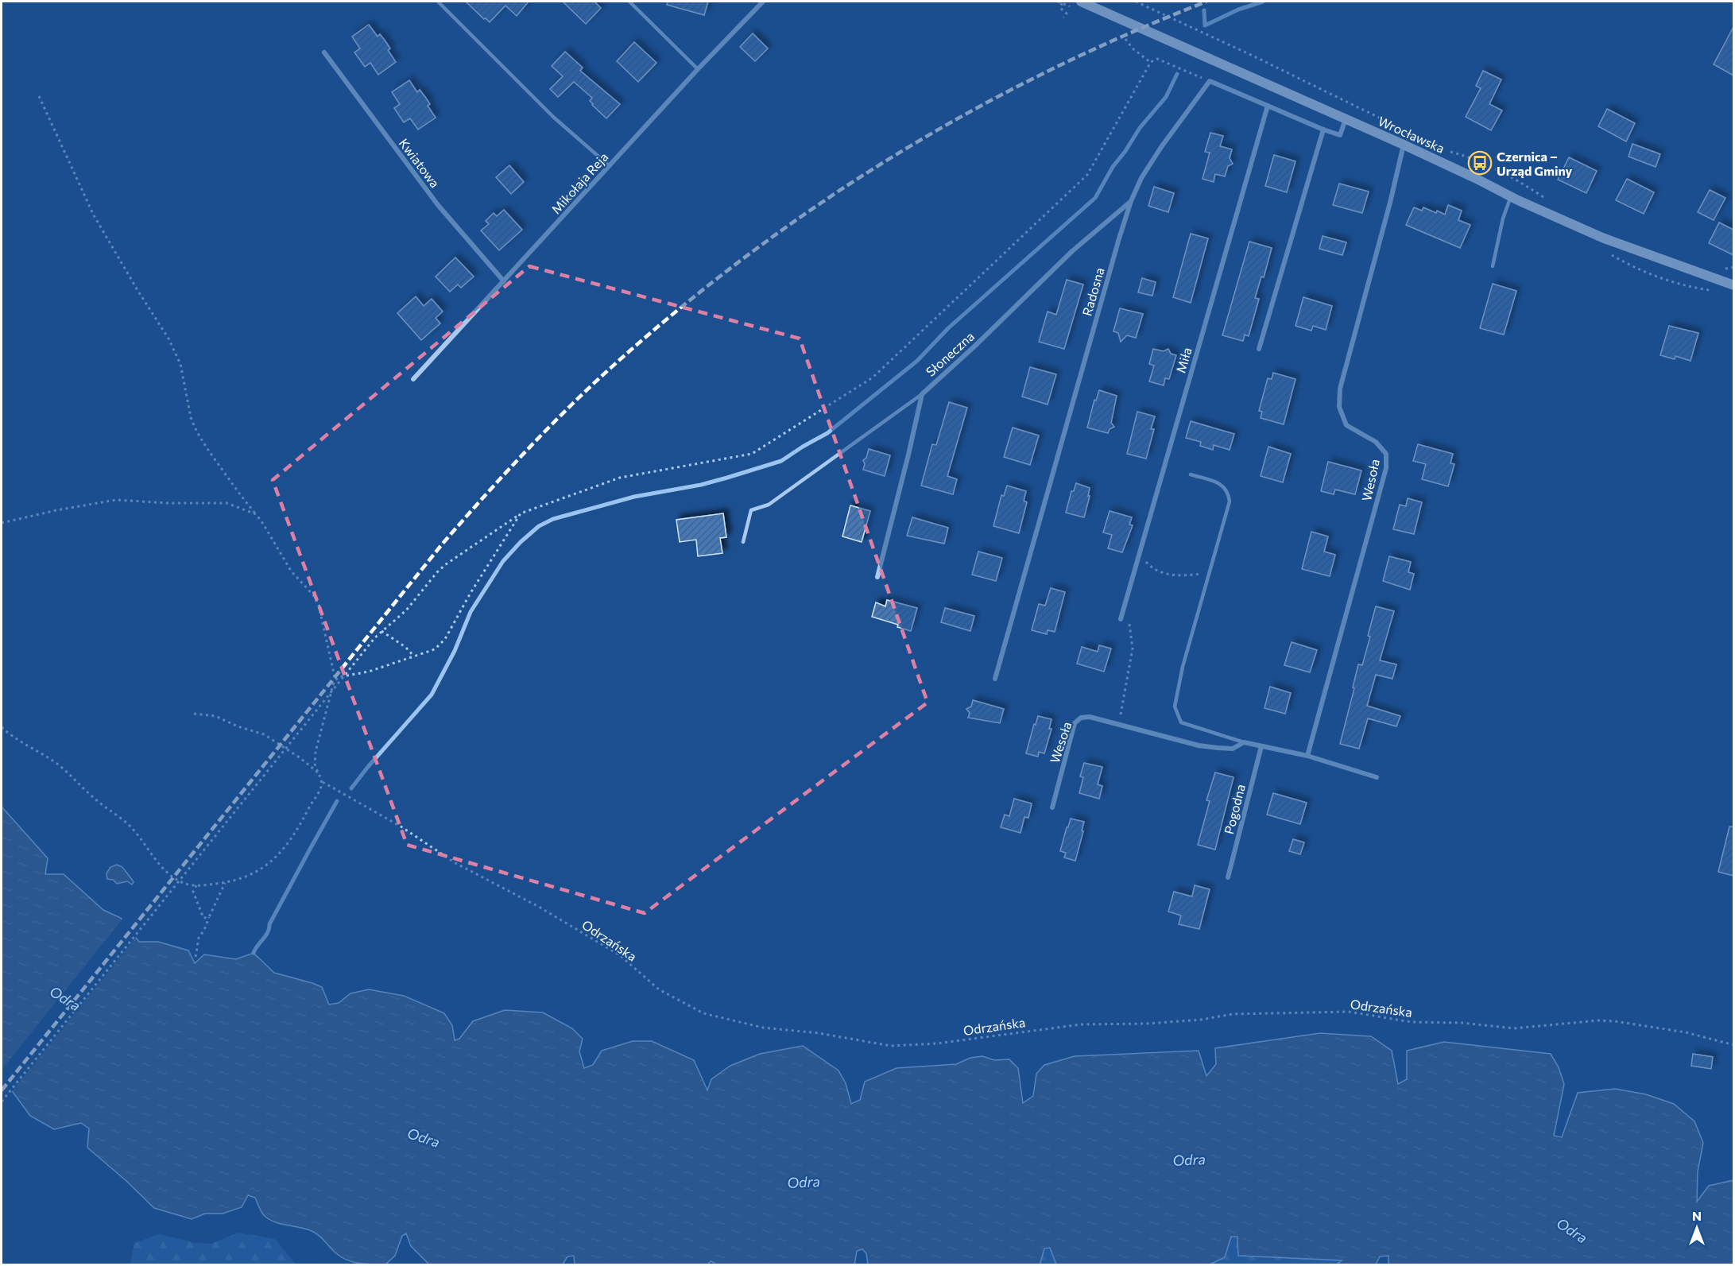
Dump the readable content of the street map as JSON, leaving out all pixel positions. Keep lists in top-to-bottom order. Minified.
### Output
{"streets":{"main road":["Wrocławska"],"street":["Kwiatowa","Mikołaja Reja","Radosna","Słoneczna","Miła","Wesoła","Pogodna"],"path":["Odrzańska"]},"crossings":[["Wrocławska","Wesoła"],["Kwiatowa","Mikołaja Reja"],["Radosna","Słoneczna"],["Wesoła","Pogodna"]],"water":["Odra"],"places":{"bus stop":["Czernica – Urząd Gminy"]},"north":"top"}
